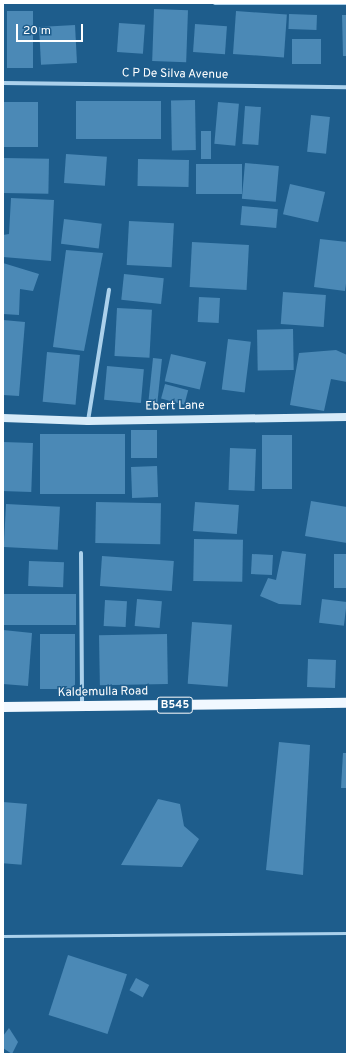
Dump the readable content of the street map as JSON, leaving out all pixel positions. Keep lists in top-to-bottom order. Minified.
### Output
{"streets":{"main road":["Kaldemulla Road","B545"],"street":["C P De Silva Avenue","Ebert Lane"]},"scale_bar":"20 m"}
